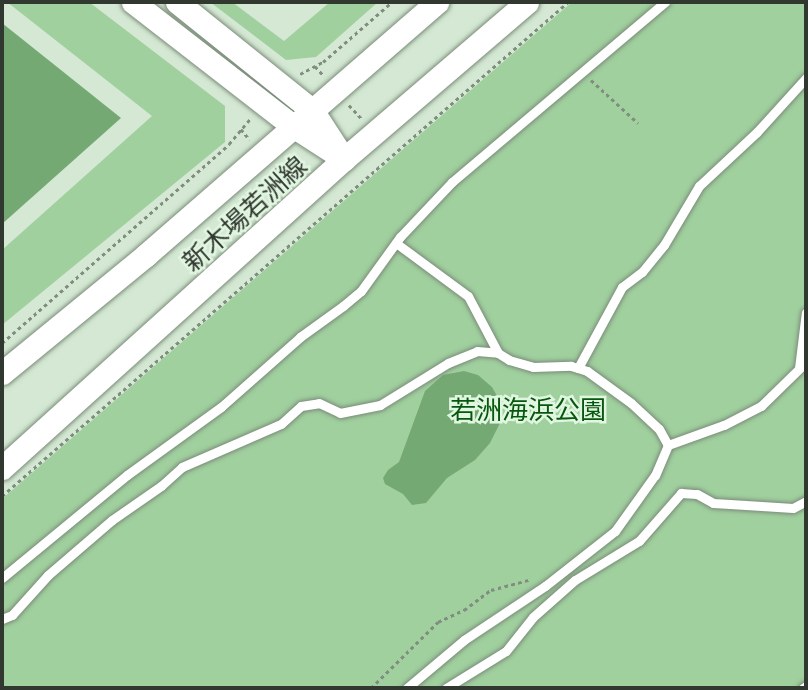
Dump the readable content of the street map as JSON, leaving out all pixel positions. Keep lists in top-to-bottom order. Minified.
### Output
{"streets":{"street":["新木場若洲線"]},"parks":["若洲海浜公園"]}
